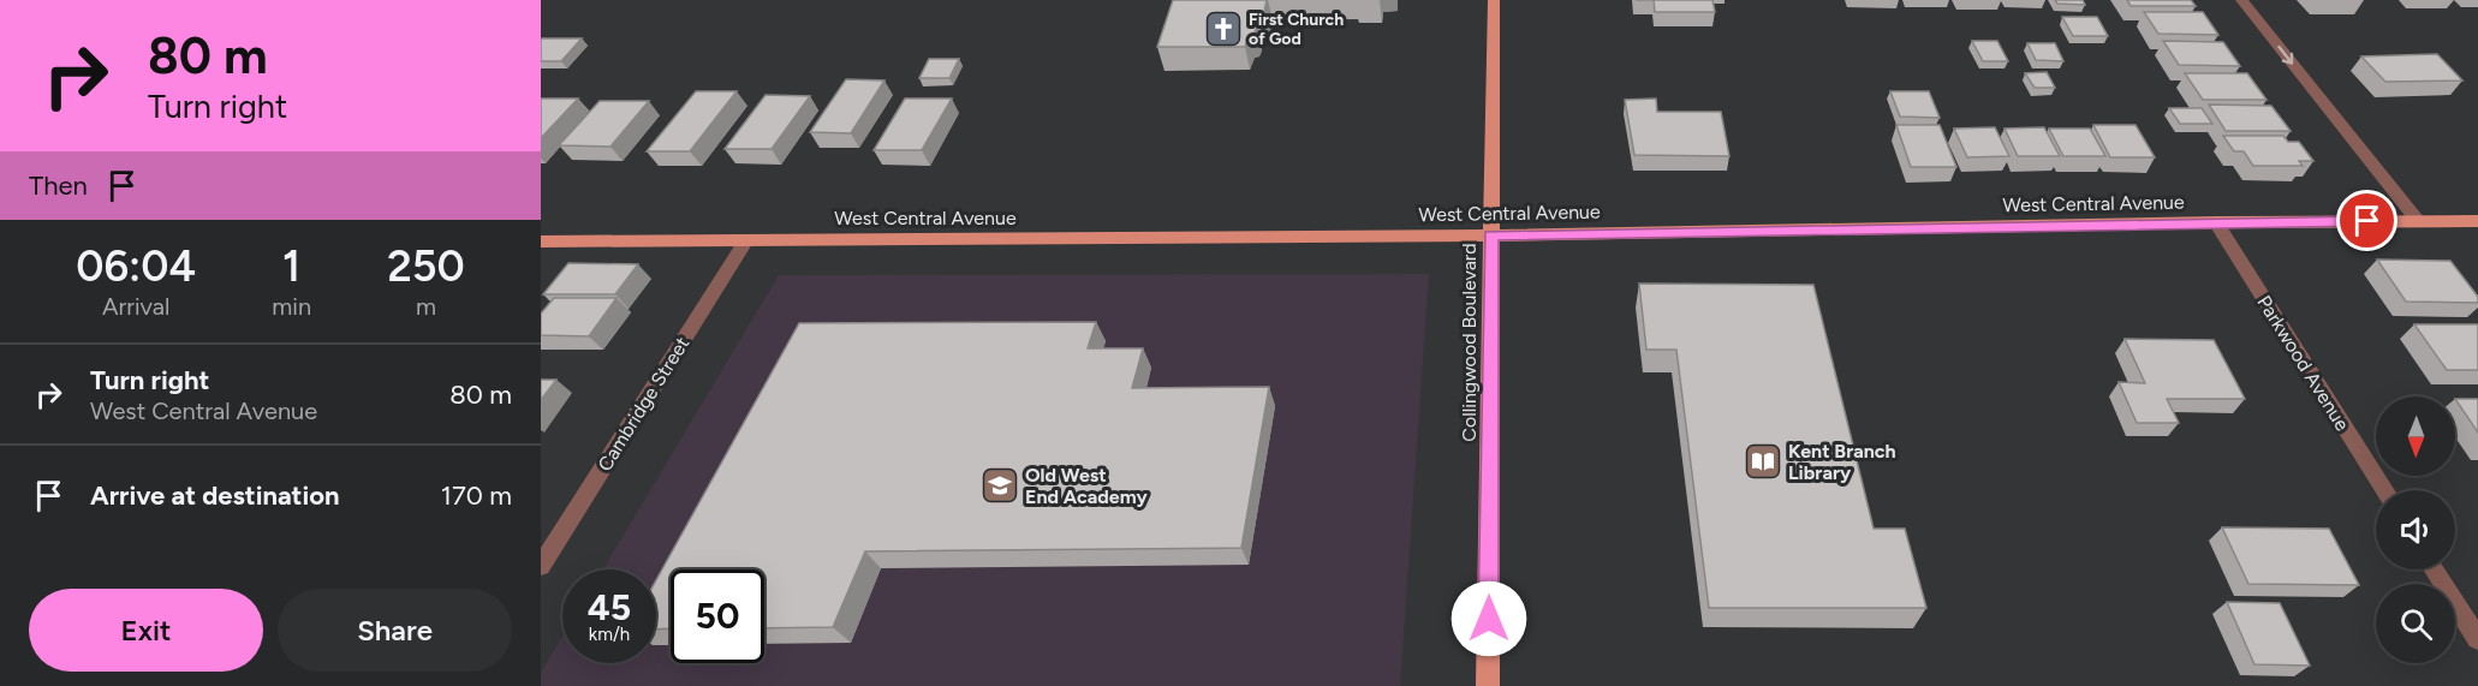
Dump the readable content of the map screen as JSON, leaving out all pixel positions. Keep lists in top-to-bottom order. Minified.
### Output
{"streets":{"main road":["West Central Avenue","Collingwood Boulevard"],"street":["Parkwood Avenue","Cambridge Street"]},"crossings":[["West Central Avenue","Collingwood Boulevard"],["West Central Avenue","Parkwood Avenue"],["West Central Avenue","Cambridge Street"]],"places":{"church":["First Church of God"],"library":["Kent Branch Library"],"school or university":["Old West End Academy"]},"north":"bottom","page":{"turn":["80 m","Turn right"],"then":"Then","eta":["06:04","Arrival","1","min","250","m"],"list":[{"name":"Turn right","note":"West Central Avenue","value":"80 m"},{"name":"Arrive at destination","value":"170 m"}],"speed":"45 km/h","limit":"50","buttons":["Exit","Share"]}}
